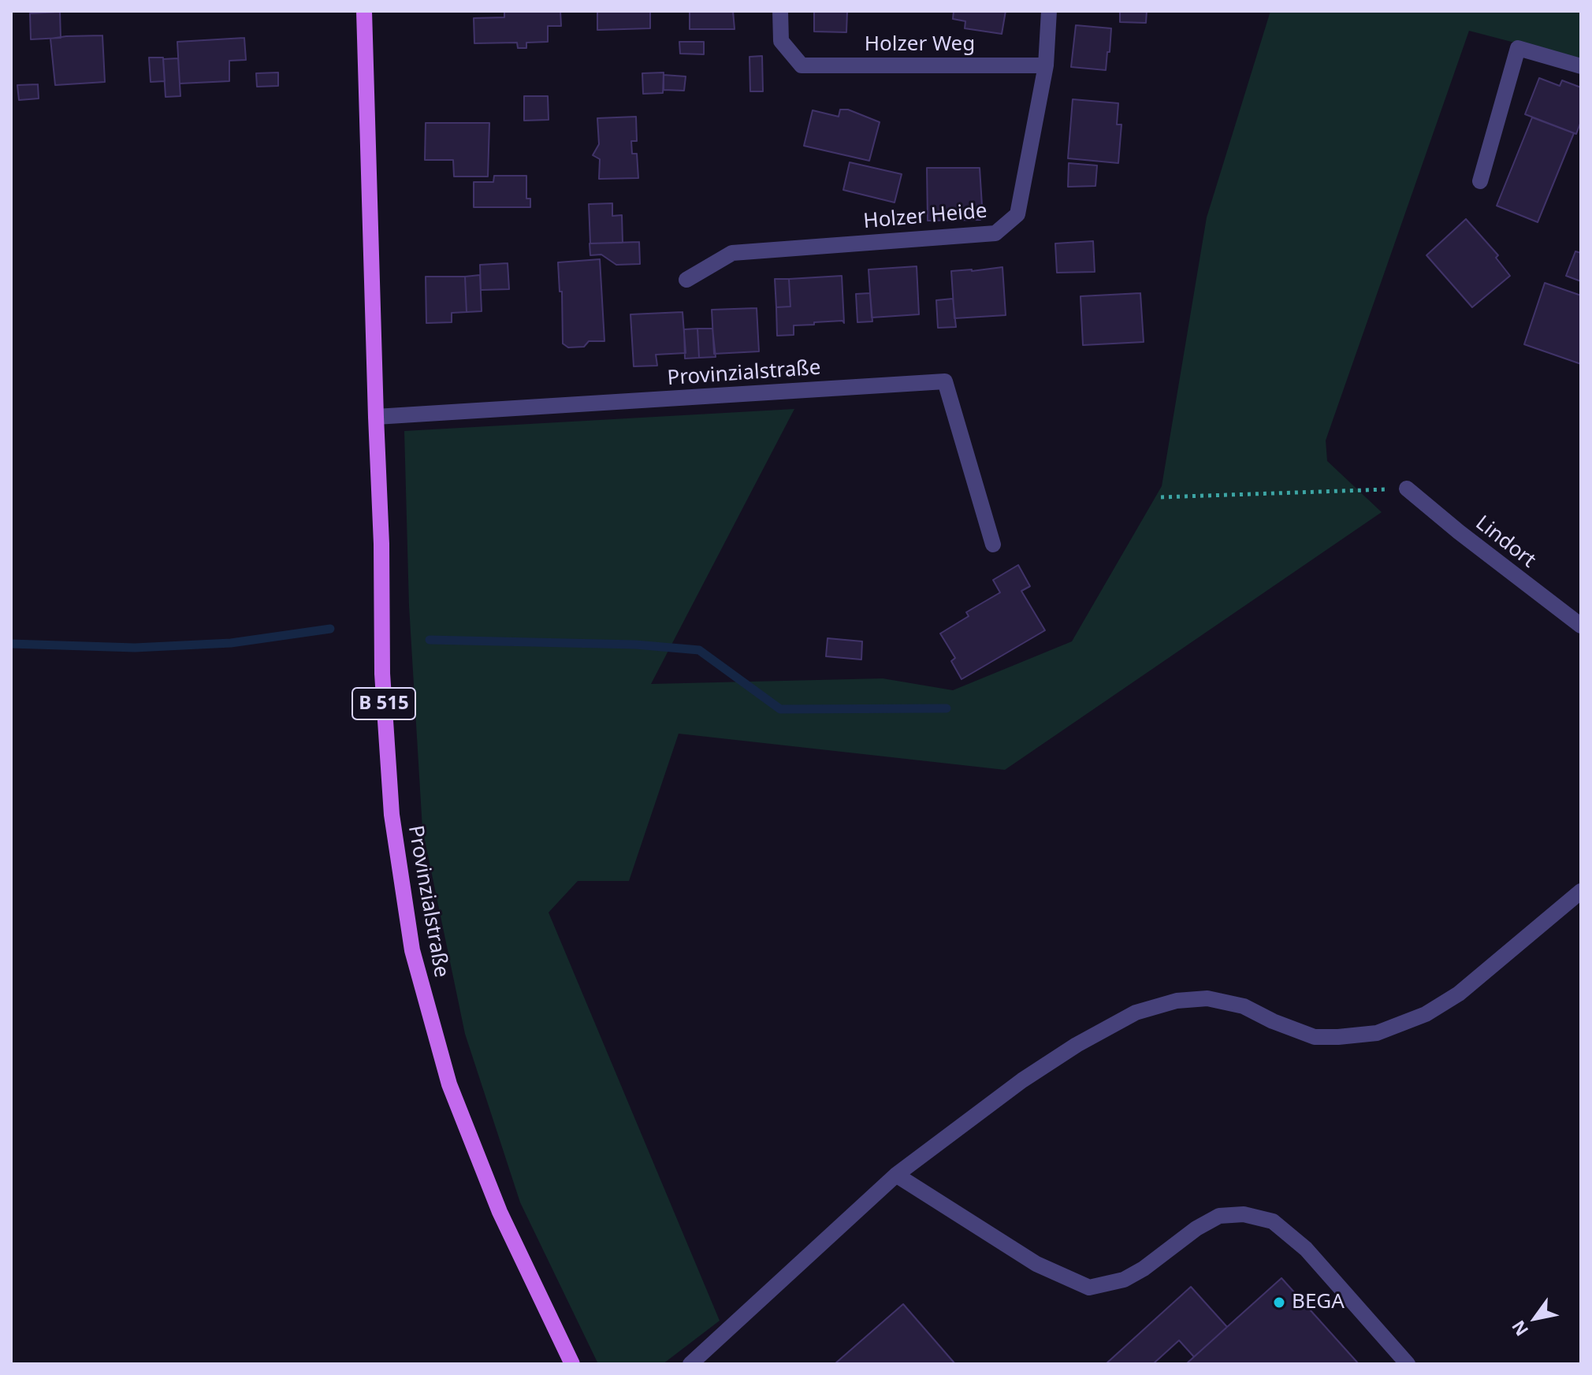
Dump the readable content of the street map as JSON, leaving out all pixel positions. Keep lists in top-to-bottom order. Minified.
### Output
{"streets":{"main road":["Provinzialstraße","B 515"],"street":["Holzer Weg","Holzer Heide","Lindort"]},"crossings":[["Holzer Weg","Holzer Heide"]],"places":["BEGA"],"north":"bottom left"}
